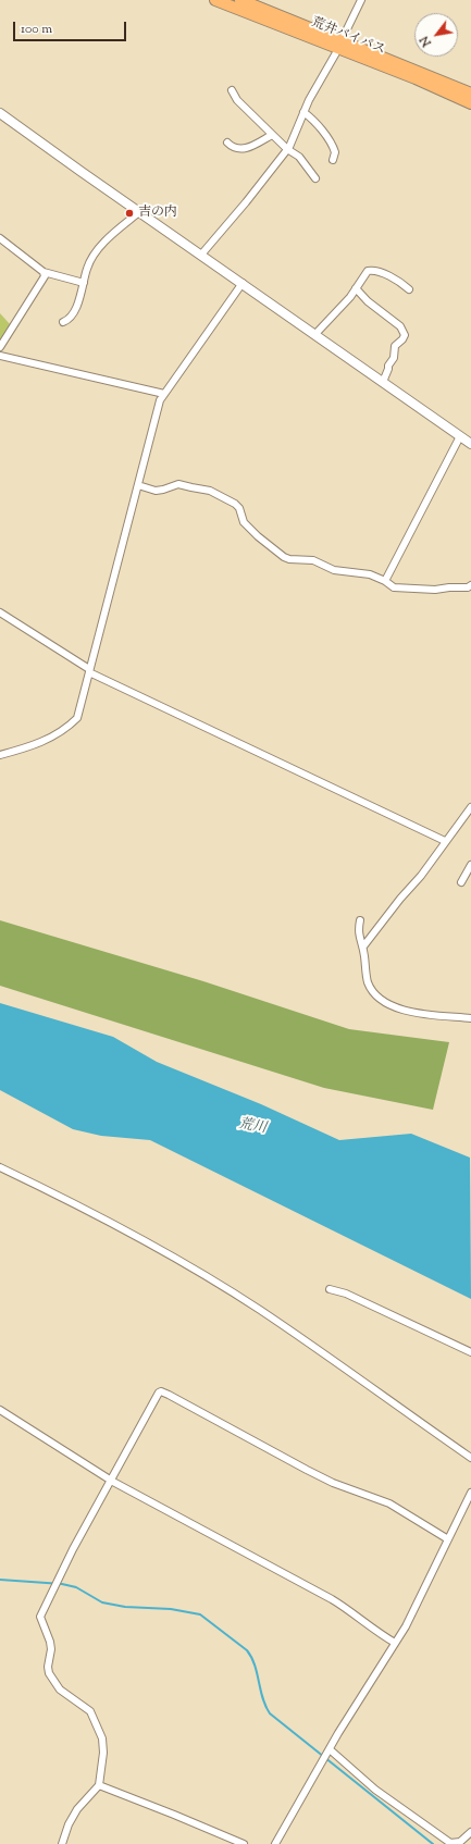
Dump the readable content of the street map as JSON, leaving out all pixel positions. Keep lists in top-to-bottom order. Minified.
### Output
{"streets":{"highway":["荒井バイパス"]},"water":["荒川"],"places":["吉の内"],"scale_bar":"100 m","north":"bottom left"}
